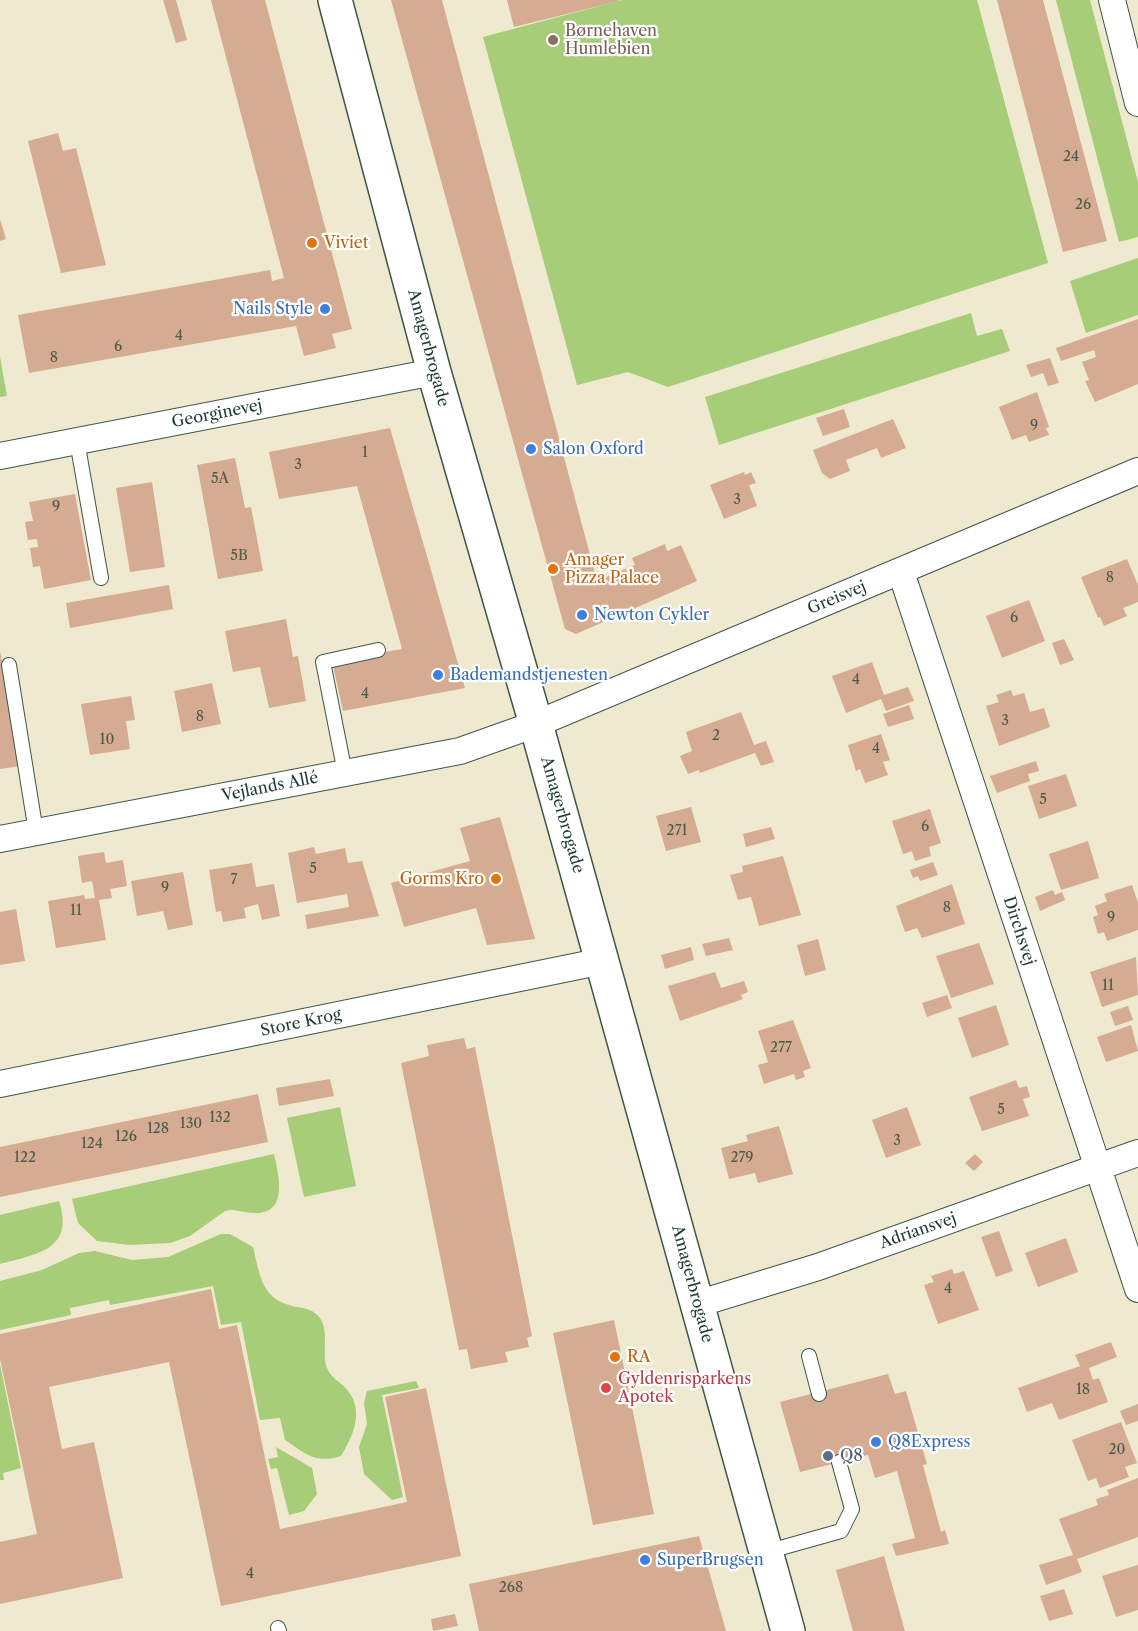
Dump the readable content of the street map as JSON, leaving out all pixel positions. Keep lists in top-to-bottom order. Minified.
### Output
{"streets":{"street":["Amagerbrogade","Georginevej","Greisvej","Vejlands Allé","Dirchsvej","Store Krog","Adriansvej"]},"crossings":[["Amagerbrogade","Georginevej"],["Amagerbrogade","Greisvej"],["Amagerbrogade","Vejlands Allé"],["Amagerbrogade","Store Krog"],["Amagerbrogade","Adriansvej"],["Greisvej","Vejlands Allé"],["Greisvej","Dirchsvej"],["Dirchsvej","Adriansvej"]],"places":["Børnehaven Humlebien","Viviet","Nails Style","Salon Oxford","Amager Pizza Palace","Newton Cykler","Bademandstjenesten","Gorms Kro","RA","Gyldenrisparkens Apotek","Q8Express","Q8","SuperBrugsen"],"house_numbers":["24","26","4","6","8","9","1","3","5A","3","9","5B","8","6","4","4","8","3","2","10","4","5","6","271","5","7","9","8","11","9","11","277","5","132","130","128","126","3","124","122","279","4","18","20","4","268"]}
